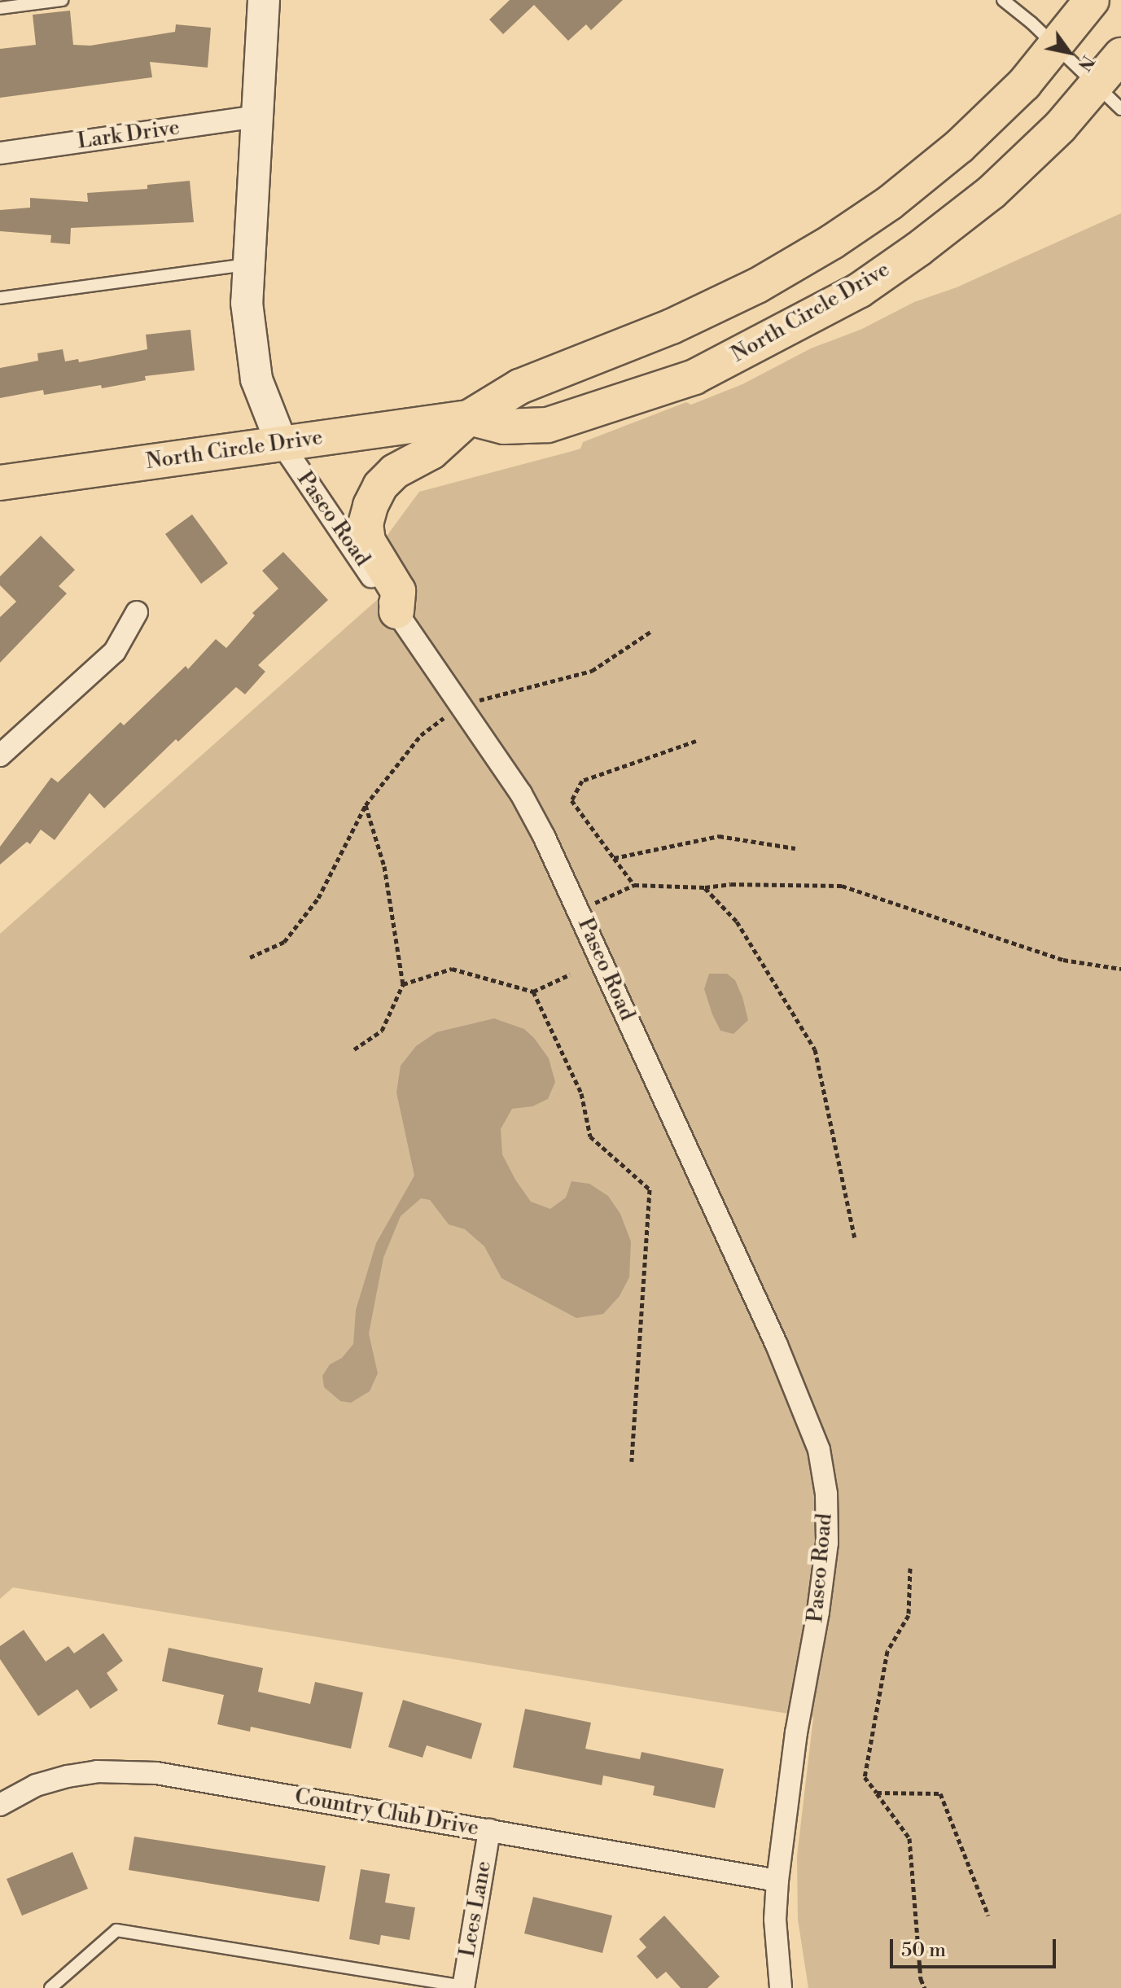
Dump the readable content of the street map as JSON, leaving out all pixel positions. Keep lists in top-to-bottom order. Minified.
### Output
{"streets":{"main road":["North Circle Drive"],"street":["Lark Drive","Paseo Road","Country Club Drive","Lees Lane"]},"crossings":[["Lark Drive","Paseo Road"],["North Circle Drive","Paseo Road"],["Paseo Road","Country Club Drive"],["Country Club Drive","Lees Lane"]],"scale_bar":"50 m","north":"bottom right"}
